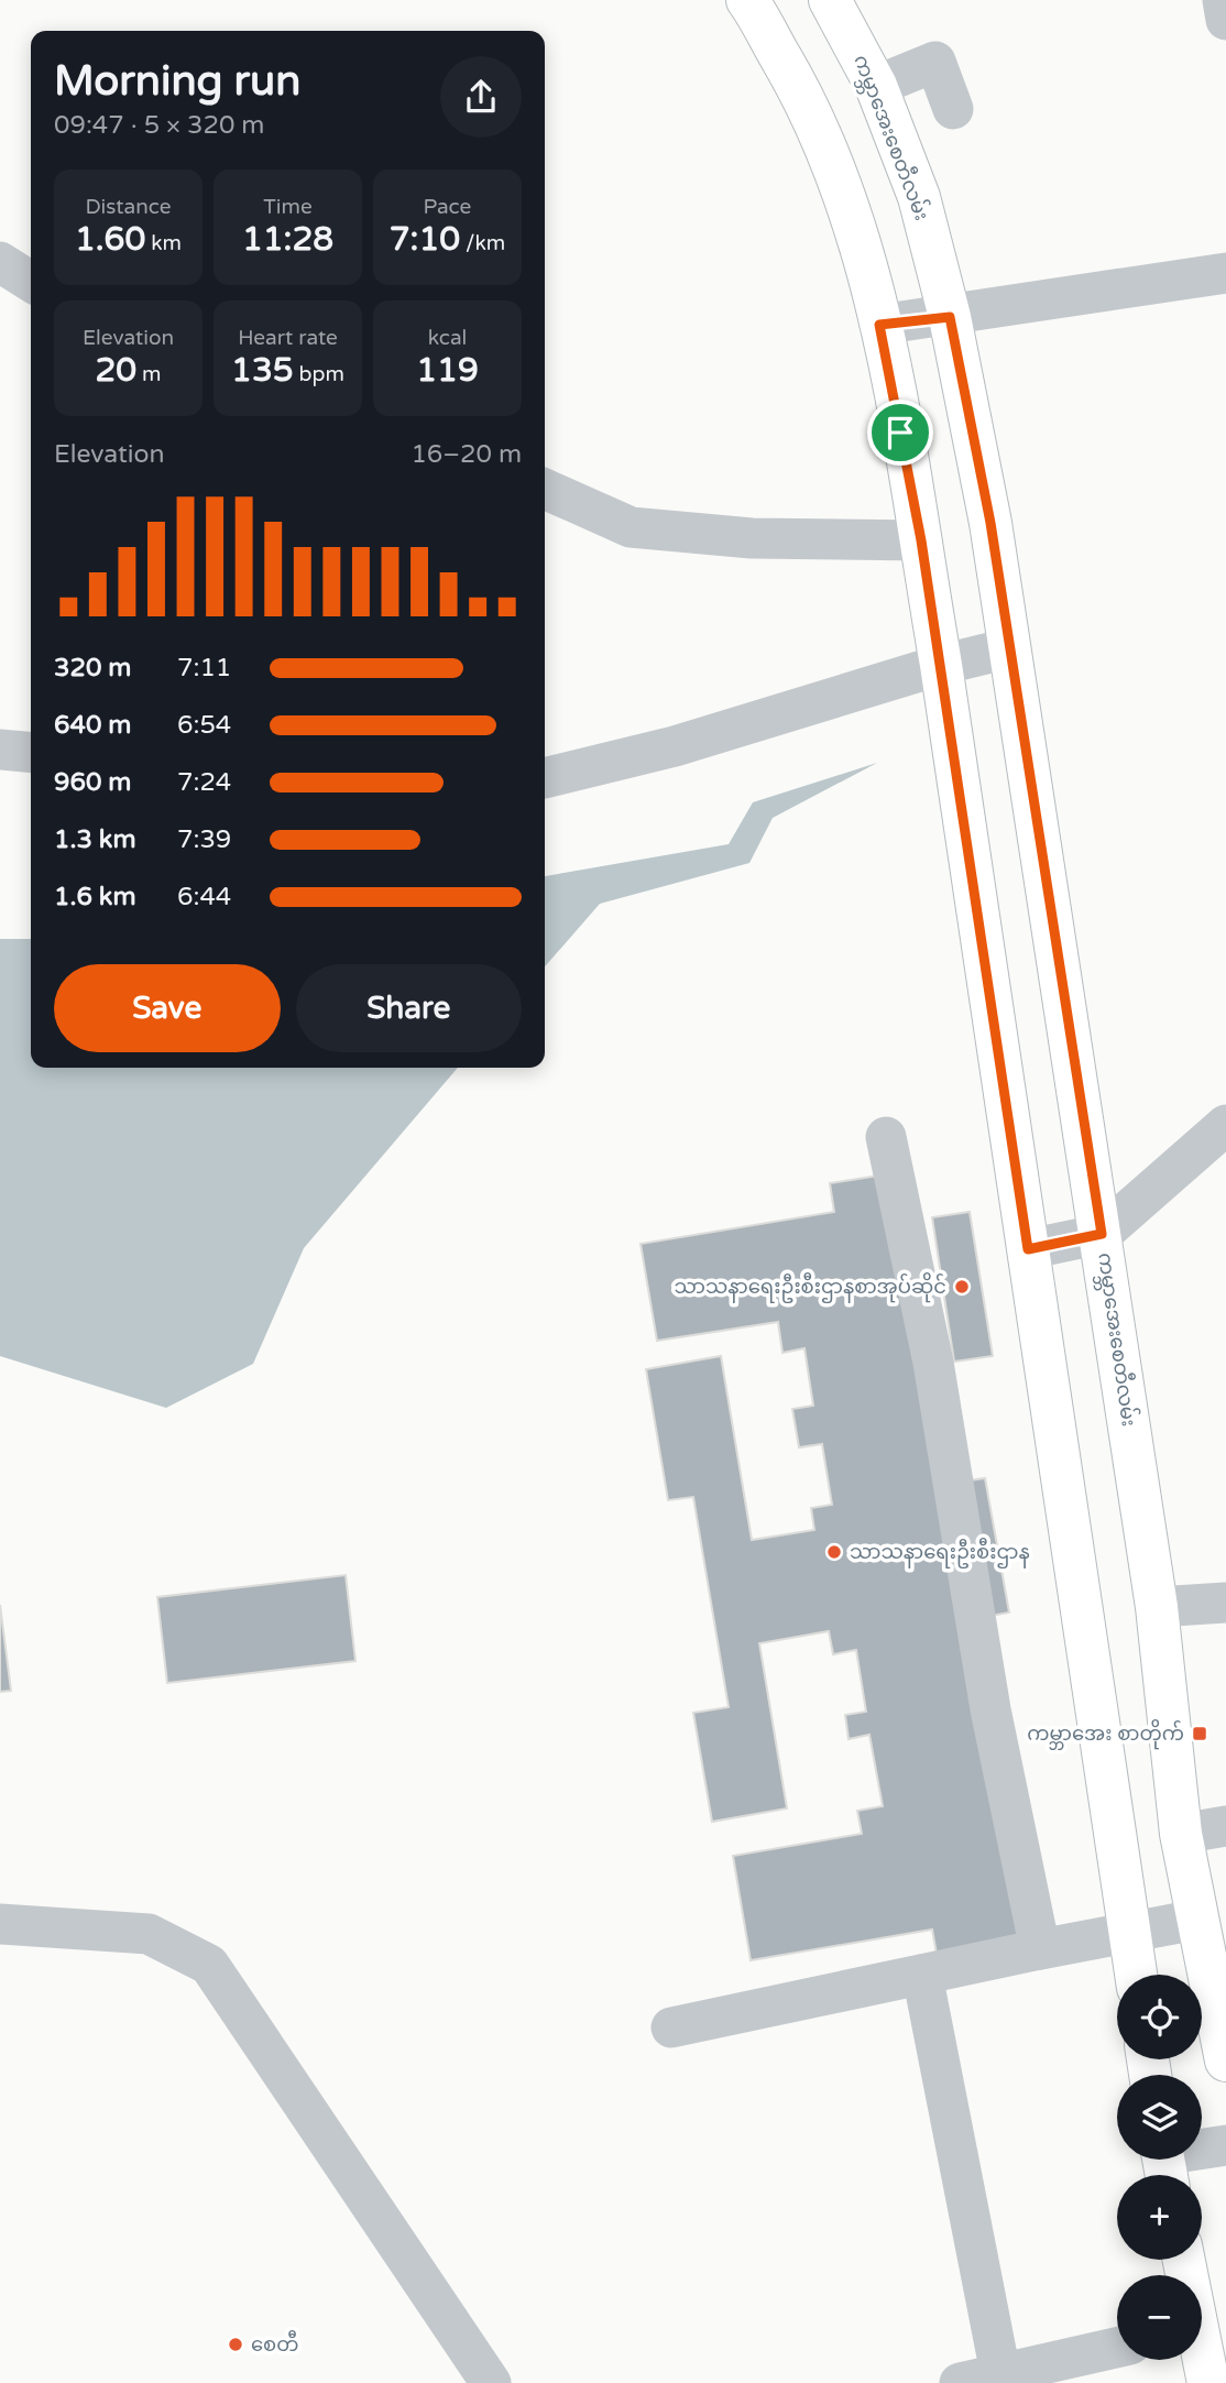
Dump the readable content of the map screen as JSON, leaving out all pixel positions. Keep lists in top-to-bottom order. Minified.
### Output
{"streets":{"main road":["ကမ္ဘာအေးစေတီလမ်း"]},"places":{"other":["သာသနာရေးဦးစီးဌာနစာအုပ်ဆိုင်","သာသနာရေးဦးစီးဌာန","စေတီ"],"transit":["ကမ္ဘာအေး စာတိုက်"]},"page":{"heading":["Morning run","09:47 · 5 × 320 m"],"stats":[["Distance","1.60 km"],["Time","11:28"],["Pace","7:10 /km"],["Elevation","20 m"],["Heart rate","135 bpm"],["kcal","119"]],"chart":["Elevation","16–20 m"],"list":[{"name":"320 m","note":"7:11"},{"name":"640 m","note":"6:54"},{"name":"960 m","note":"7:24"},{"name":"1.3 km","note":"7:39"},{"name":"1.6 km","note":"6:44"}],"buttons":["Save","Share"],"map_buttons":["+","−"]}}
